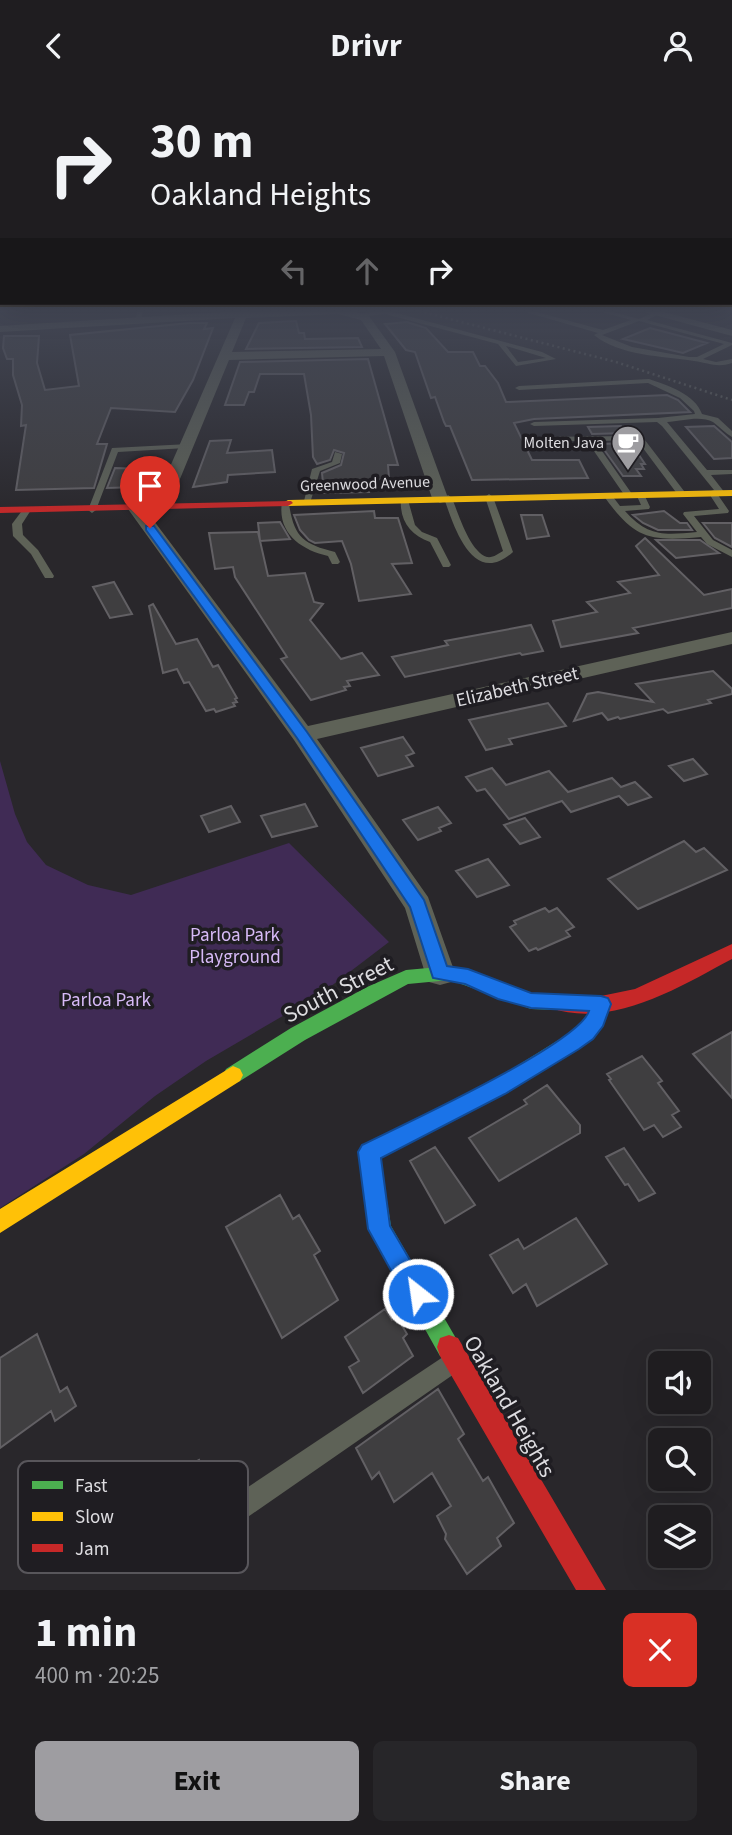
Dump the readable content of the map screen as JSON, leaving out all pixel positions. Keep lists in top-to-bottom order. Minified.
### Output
{"streets":{"street":["Greenwood Avenue","Elizabeth Street","South Street","Oakland Heights"]},"crossings":[["South Street","Oakland Heights"]],"parks":["Parloa Park Playground","Parloa Park"],"places":{"cafe":["Molten Java"]},"legend":["Fast","Slow","Jam"],"page":{"header":"Drivr","turn":["30 m","Oakland Heights"],"heading":["1 min","400 m · 20:25"],"buttons":["Exit","Share"]}}
